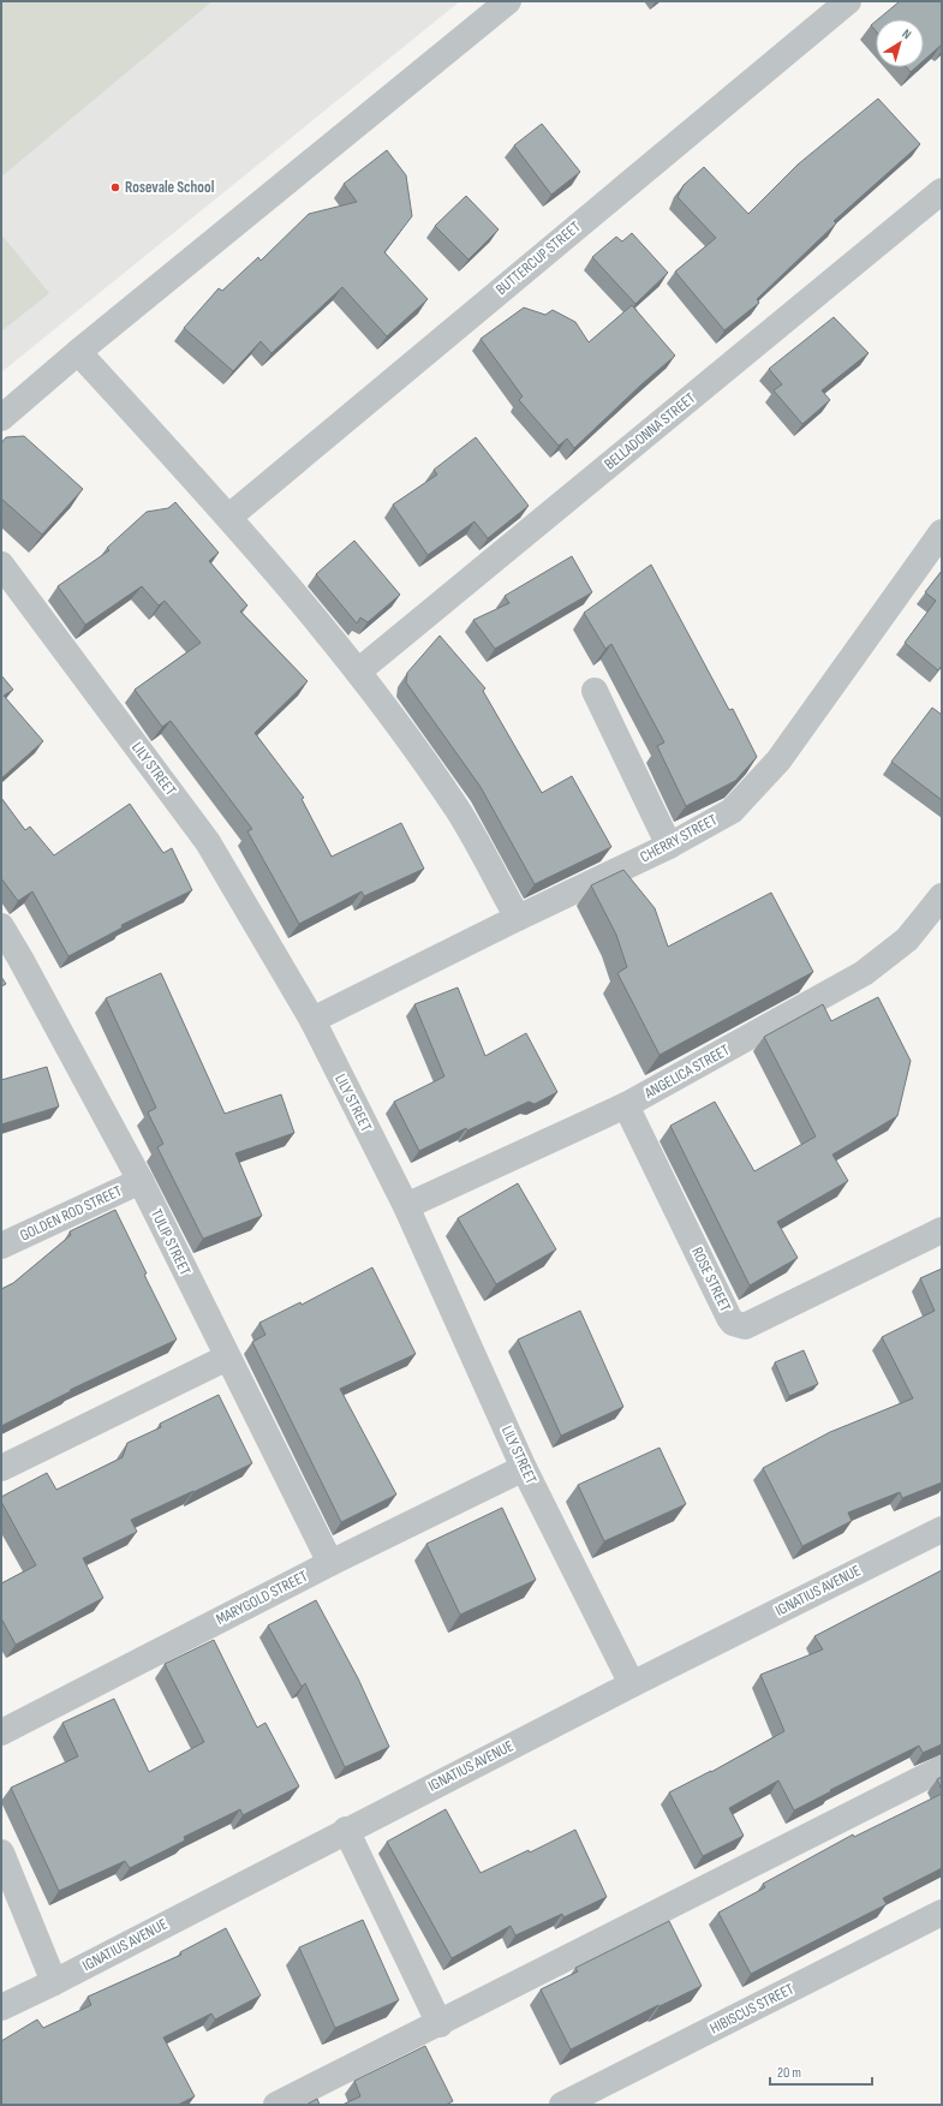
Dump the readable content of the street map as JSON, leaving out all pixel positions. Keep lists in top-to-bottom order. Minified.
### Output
{"streets":{"street":["BUTTERCUP STREET","BELLADONNA STREET","LILY STREET","CHERRY STREET","ANGELICA STREET","GOLDEN ROD STREET","TULIP STREET","ROSE STREET","IGNATIUS AVENUE","MARYGOLD STREET","HIBISCUS STREET"]},"crossings":[["LILY STREET","CHERRY STREET"],["LILY STREET","ANGELICA STREET"],["LILY STREET","IGNATIUS AVENUE"],["LILY STREET","MARYGOLD STREET"],["ANGELICA STREET","ROSE STREET"],["GOLDEN ROD STREET","TULIP STREET"],["TULIP STREET","MARYGOLD STREET"]],"places":["Rosevale School"],"scale_bar":"20 m","north":"top right"}
